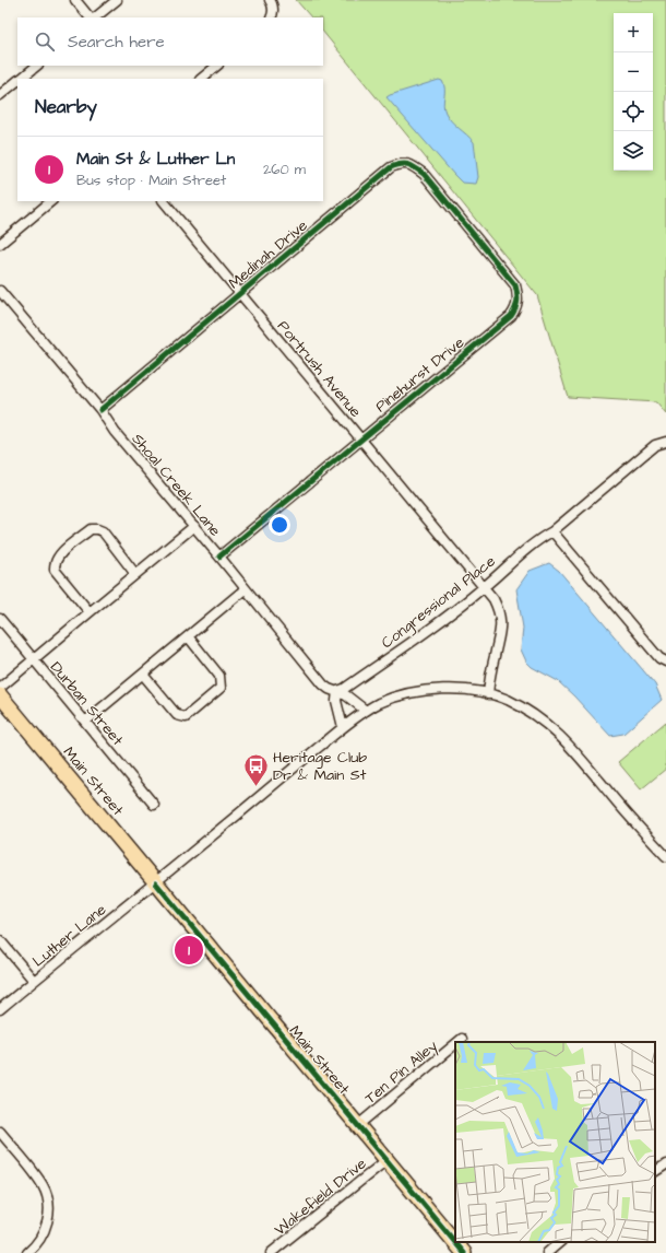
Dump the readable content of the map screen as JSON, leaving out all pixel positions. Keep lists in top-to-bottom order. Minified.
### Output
{"streets":{"main road":["Main Street"],"street":["Medinah Drive","Portrush Avenue","Pinehurst Drive","Shoal Creek Lane","Congressional Place","Durban Street","Luther Lane","Ten Pin Alley","Wakefield Drive"]},"crossings":[["Medinah Drive","Portrush Avenue"],["Medinah Drive","Pinehurst Drive"],["Medinah Drive","Shoal Creek Lane"],["Portrush Avenue","Pinehurst Drive"],["Portrush Avenue","Congressional Place"],["Portrush Avenue","Luther Lane"],["Pinehurst Drive","Shoal Creek Lane"],["Shoal Creek Lane","Congressional Place"],["Shoal Creek Lane","Luther Lane"],["Main Street","Luther Lane"],["Main Street","Ten Pin Alley"],["Main Street","Wakefield Drive"]],"places":{"bus stop":["Heritage Club Dr & Main St"]},"page":{"map_buttons":["+","−"],"search":"Search here","heading":"Nearby","list":[{"mark":"1","name":"Main St & Luther Ln","note":"Bus stop · Main Street","value":"260 m"}],"pins":"1"}}
